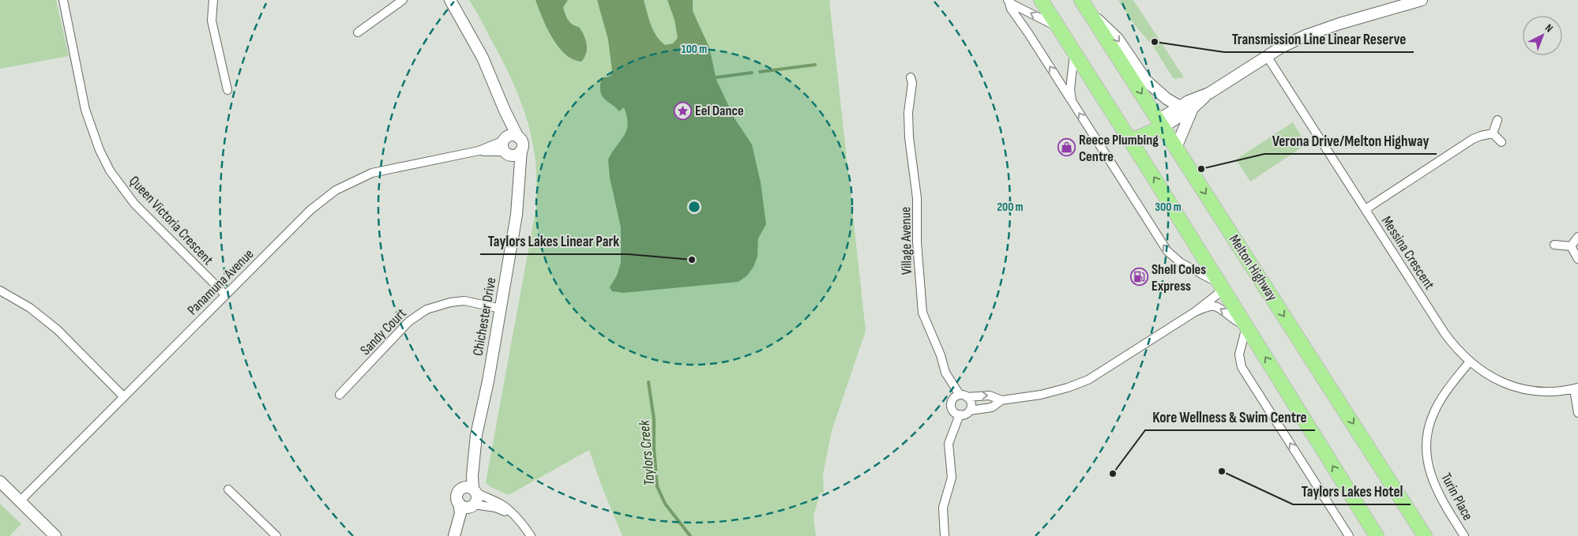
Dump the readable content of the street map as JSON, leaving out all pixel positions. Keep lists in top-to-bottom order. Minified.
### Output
{"streets":{"highway":["Melton Highway"],"street":["Queen Victoria Crescent","Village Avenue","Messina Crescent","Panamuna Avenue","Chichester Drive","Sandy Court","Turin Place"]},"crossings":[["Queen Victoria Crescent","Panamuna Avenue"],["Messina Crescent","Turin Place"],["Panamuna Avenue","Chichester Drive"],["Chichester Drive","Sandy Court"]],"water":["Taylors Creek"],"places":{"other":["Transmission Line Linear Reserve","Verona Drive/Melton Highway","Taylors Lakes Linear Park","Taylors Lakes Hotel","Kore Wellness & Swim Centre"],"place":["Eel Dance"],"shop":["Reece Plumbing Centre"],"fuel station":["Shell Coles Express"]},"north":"top right","rings":["100 m","200 m","300 m"]}
